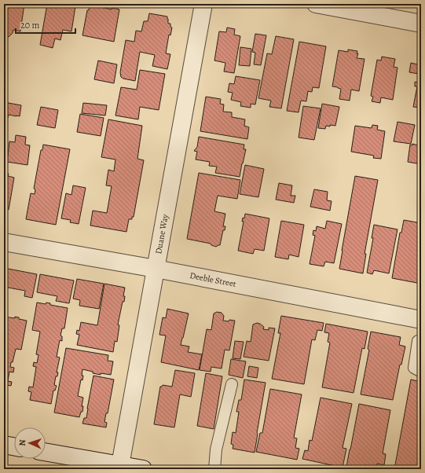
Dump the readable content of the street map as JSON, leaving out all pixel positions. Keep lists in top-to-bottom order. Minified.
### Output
{"streets":{"street":["Duane Way","Deeble Street"]},"crossings":[["Duane Way","Deeble Street"]],"scale_bar":"20 m","north":"left"}
